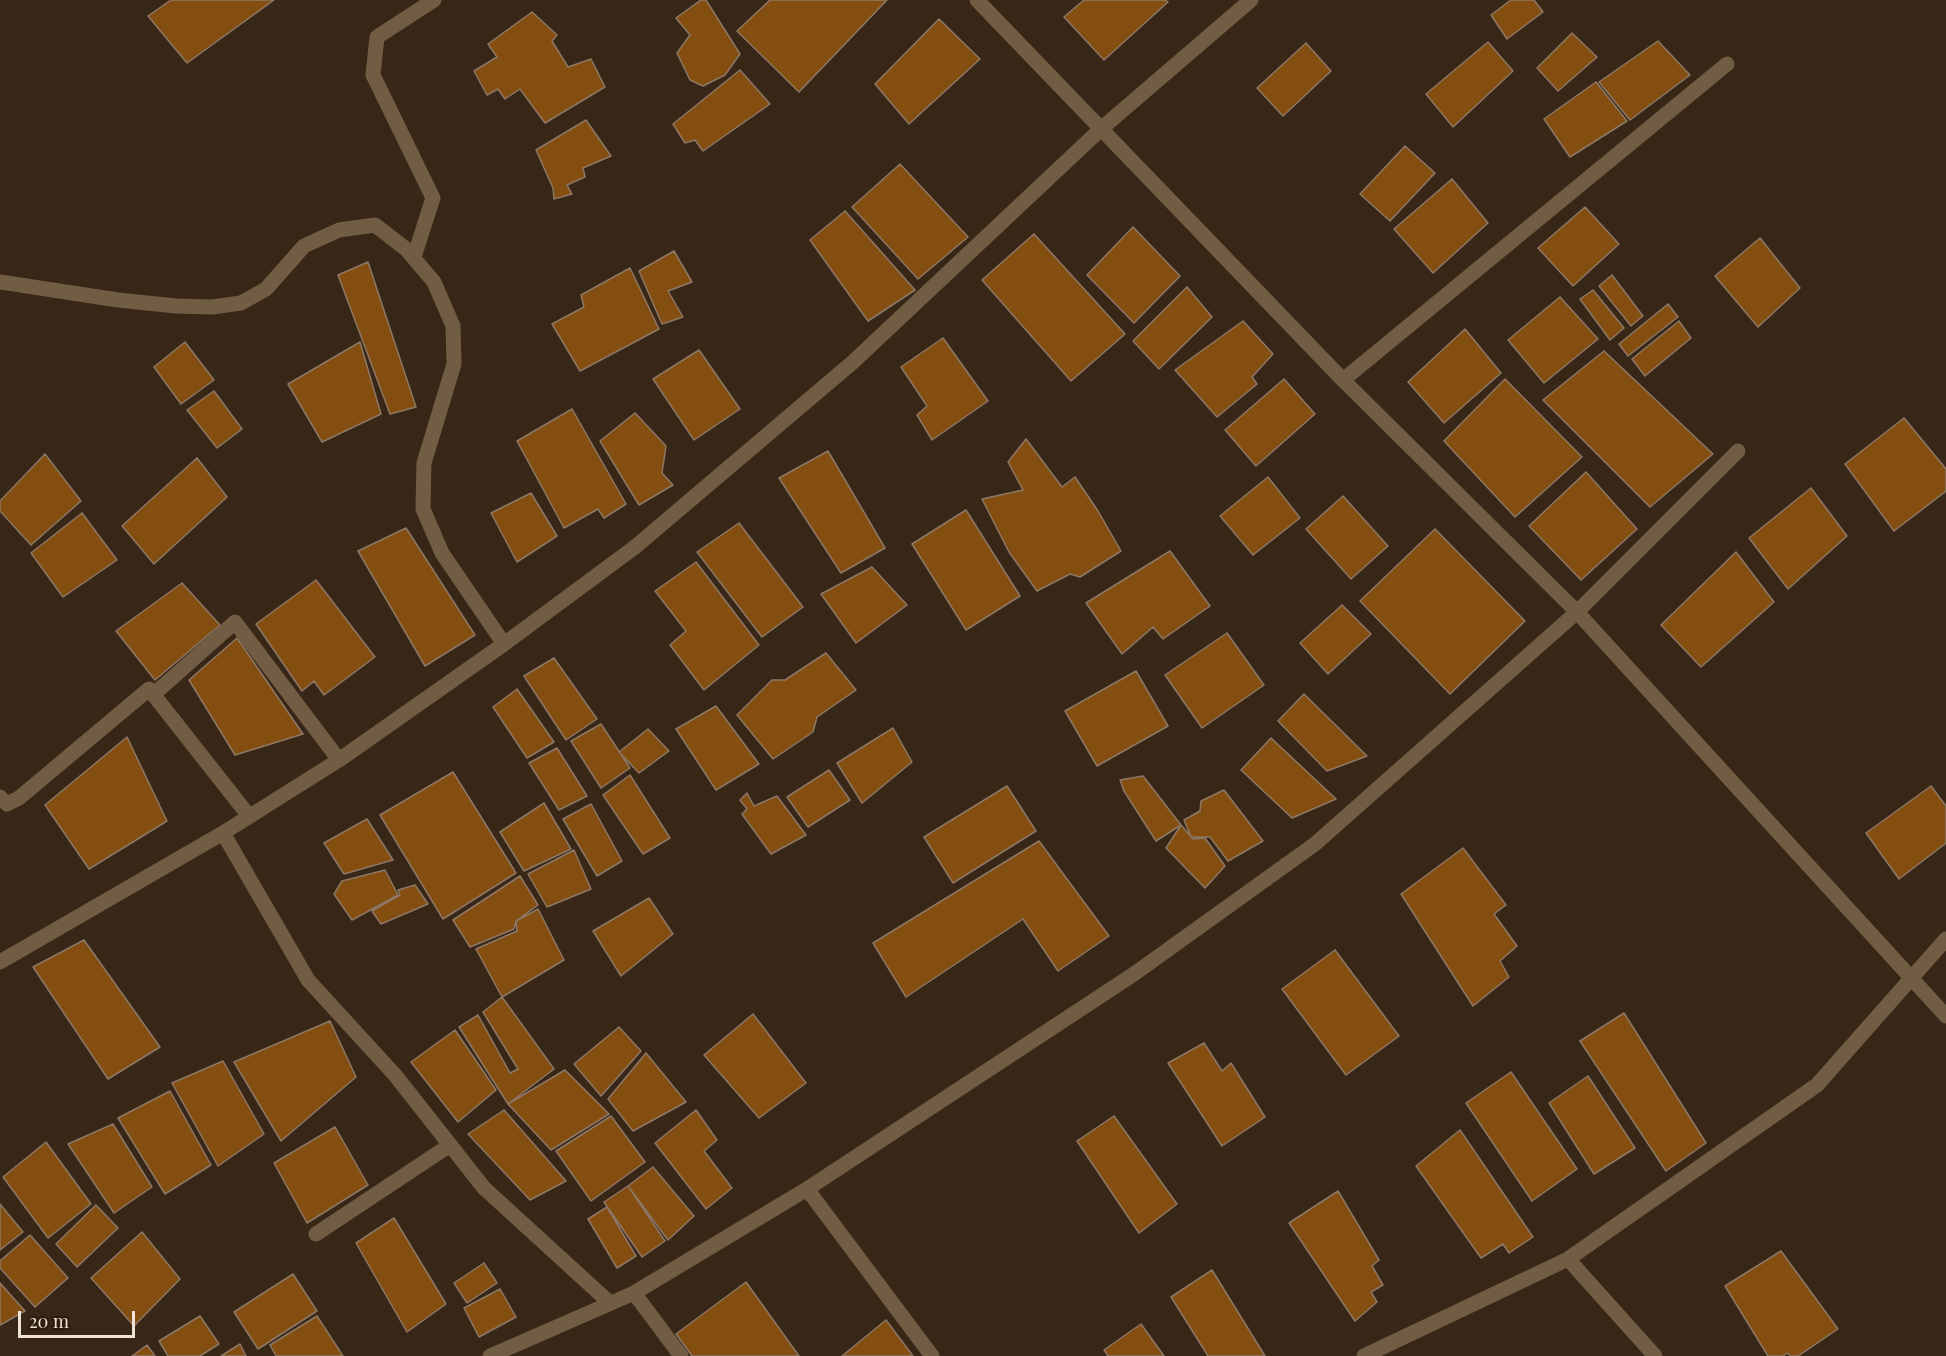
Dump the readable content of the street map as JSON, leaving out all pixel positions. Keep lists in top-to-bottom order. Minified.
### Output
{"scale_bar":"20 m"}
